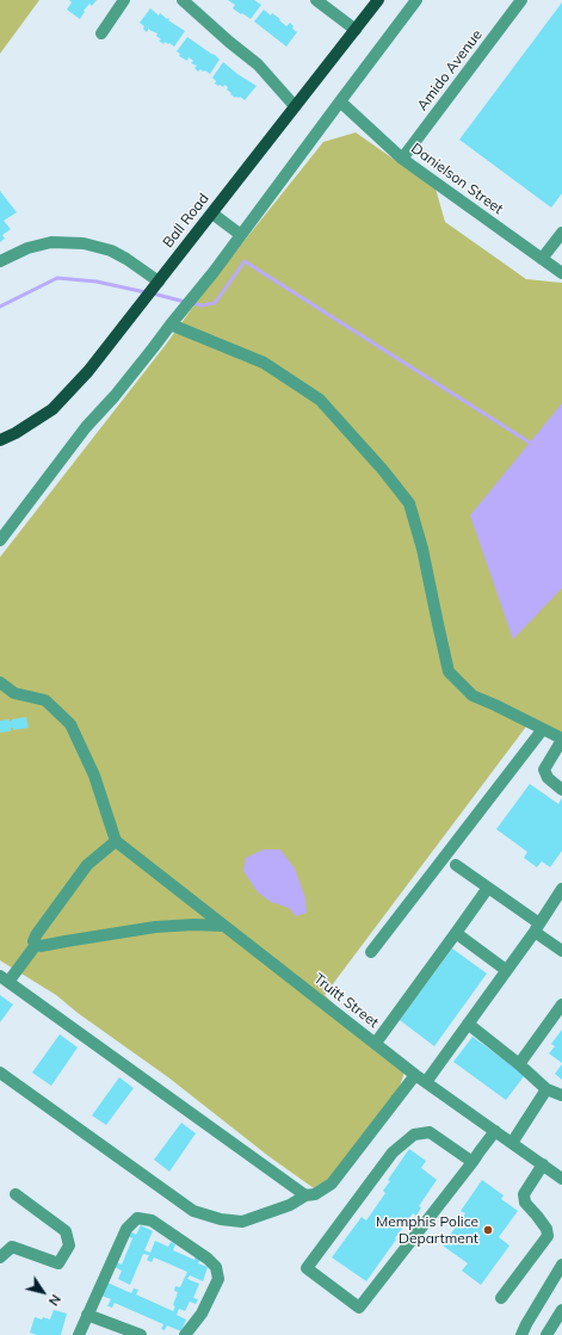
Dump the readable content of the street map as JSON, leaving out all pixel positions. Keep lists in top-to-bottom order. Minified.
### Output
{"streets":{"main road":["Ball Road"],"street":["Amido Avenue","Danielson Street","Truitt Street"]},"crossings":[["Amido Avenue","Danielson Street"]],"places":["Memphis Police Department"],"north":"bottom right"}
